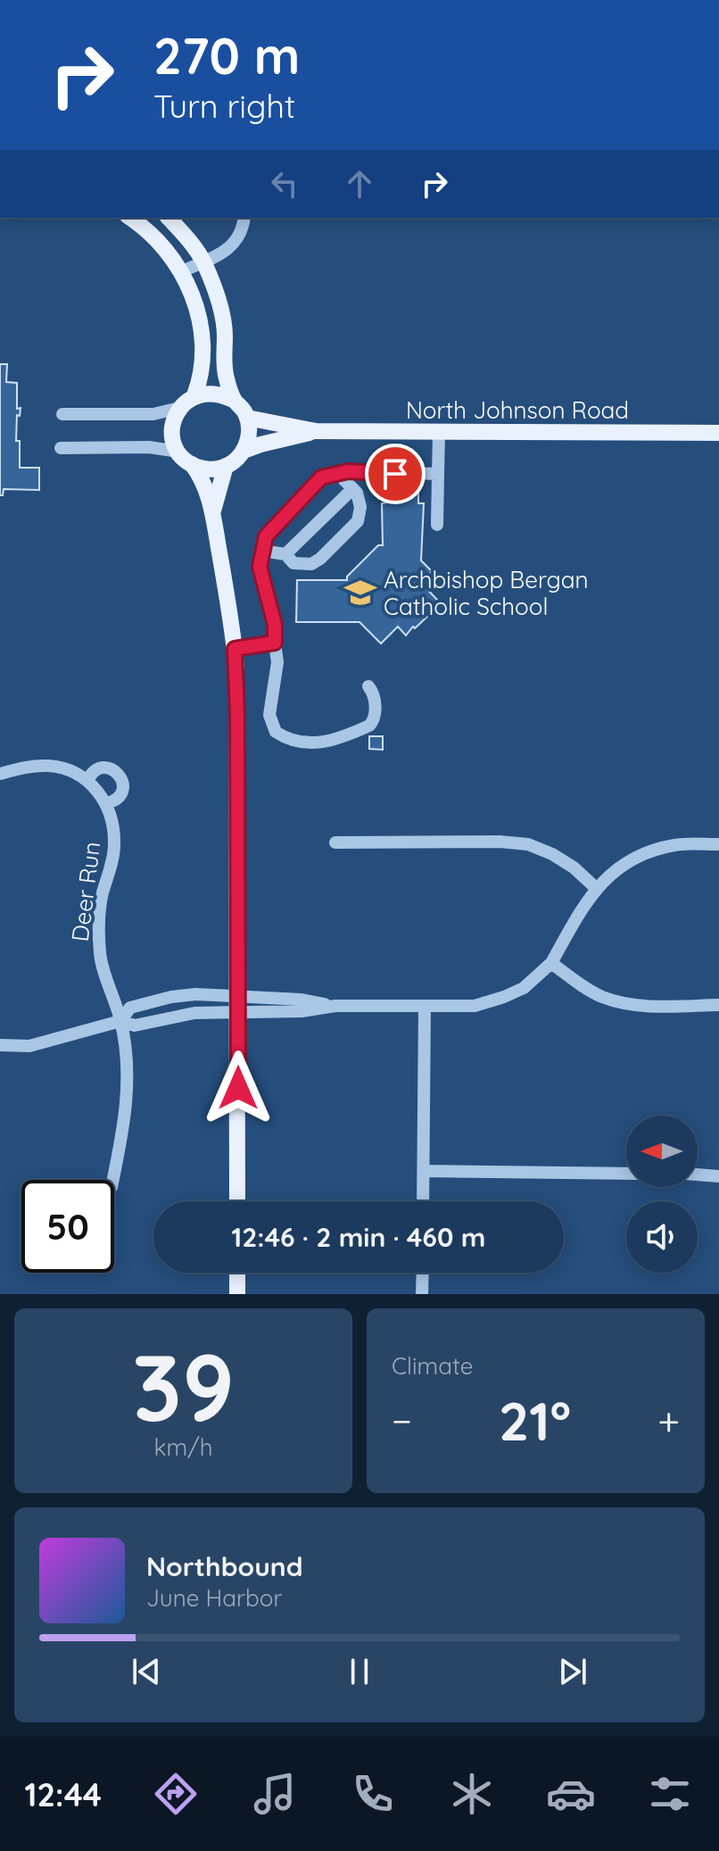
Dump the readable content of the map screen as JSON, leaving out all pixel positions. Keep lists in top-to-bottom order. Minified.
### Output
{"streets":{"main road":["North Johnson Road"],"street":["Deer Run"]},"places":{"school or university":["Archbishop Bergan Catholic School"]},"north":"left","page":{"turn":["270 m","Turn right"],"limit":"50","trip":"12:46 · 2 min · 460 m","tile":[["39","km/h"],"Climate"],"heat":["−","21°","+"],"song":["Northbound","June Harbor"],"tabs":"12:44"}}
